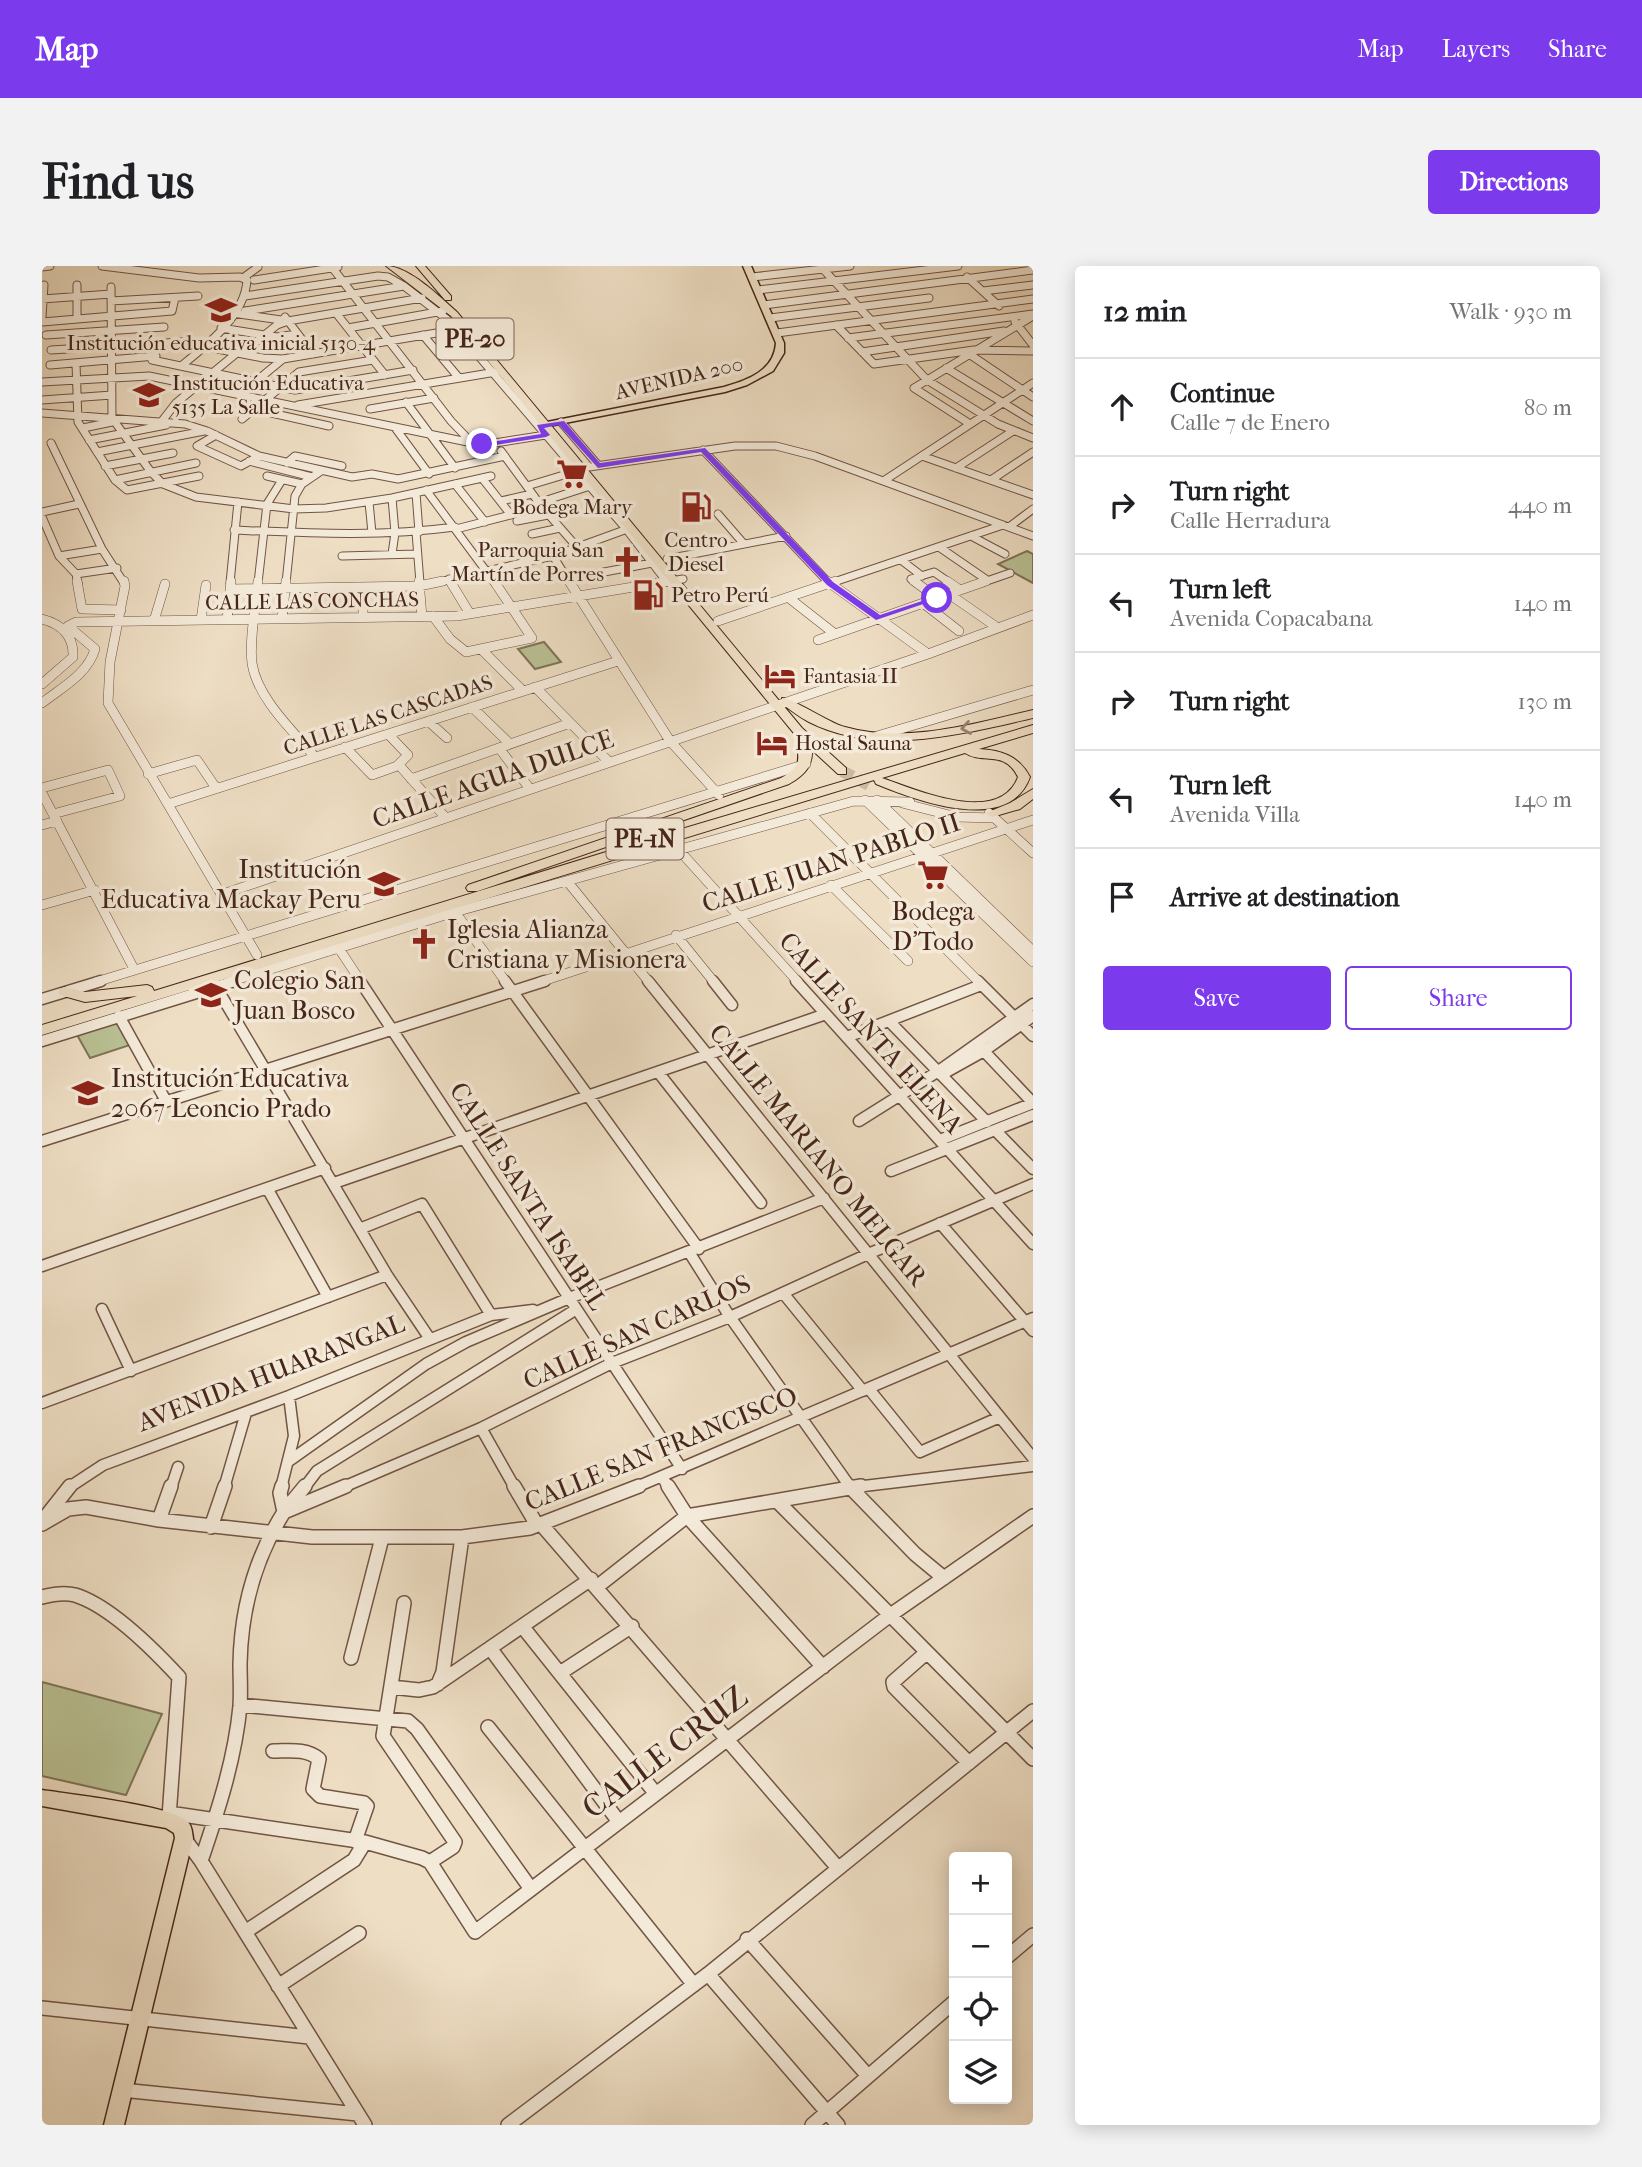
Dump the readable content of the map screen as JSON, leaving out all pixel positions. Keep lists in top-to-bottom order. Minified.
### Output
{"streets":{"highway":["PE-20","PE-1N"],"main road":["AVENIDA 200"],"street":["CALLE LAS CONCHAS","CALLE LAS CASCADAS","CALLE AGUA DULCE","CALLE JUAN PABLO II","CALLE SANTA ELENA","CALLE MARIANO MELGAR","CALLE SANTA ISABEL","CALLE SAN CARLOS","AVENIDA HUARANGAL","CALLE SAN FRANCISCO","CALLE CRUZ"]},"crossings":[["PE-20","AVENIDA 200"],["PE-20","CALLE LAS CONCHAS"],["PE-20","CALLE AGUA DULCE"],["CALLE JUAN PABLO II","CALLE SANTA ELENA"],["CALLE JUAN PABLO II","CALLE MARIANO MELGAR"],["CALLE JUAN PABLO II","CALLE SANTA ISABEL"],["CALLE SANTA ELENA","CALLE SAN CARLOS"],["CALLE MARIANO MELGAR","CALLE SAN CARLOS"],["CALLE MARIANO MELGAR","AVENIDA HUARANGAL"],["CALLE MARIANO MELGAR","CALLE SAN FRANCISCO"],["CALLE SANTA ISABEL","CALLE SAN CARLOS"],["CALLE SANTA ISABEL","AVENIDA HUARANGAL"],["CALLE SANTA ISABEL","CALLE SAN FRANCISCO"],["AVENIDA HUARANGAL","CALLE SAN FRANCISCO"]],"places":{"school or university":["Institución educativa inicial 5130-4","Institución Educativa 5135 La Salle","Institución Educativa Mackay Peru","Colegio San Juan Bosco","Institución Educativa 2067 Leoncio Prado"],"supermarket":["Bodega Mary","Bodega D'Todo"],"fuel station":["Centro Diesel","Petro Perú"],"church":["Parroquia San Martín de Porres","Iglesia Alianza Cristiana y Misionera"],"hotel":["Fantasia II","Hostal Sauna"]},"page":{"header":"Map","nav":["Map","Layers","Share"],"buttons":["Directions",["Save","Share"]],"title":"Find us","heading":["12 min","Walk · 930 m"],"list":[["Continue","Calle 7 de Enero","80 m"],["Turn right","Calle Herradura","440 m"],["Turn left","Avenida Copacabana","140 m"],["Turn right","130 m"],["Turn left","Avenida Villa","140 m"],"Arrive at destination"],"map_buttons":["+","−"]}}
